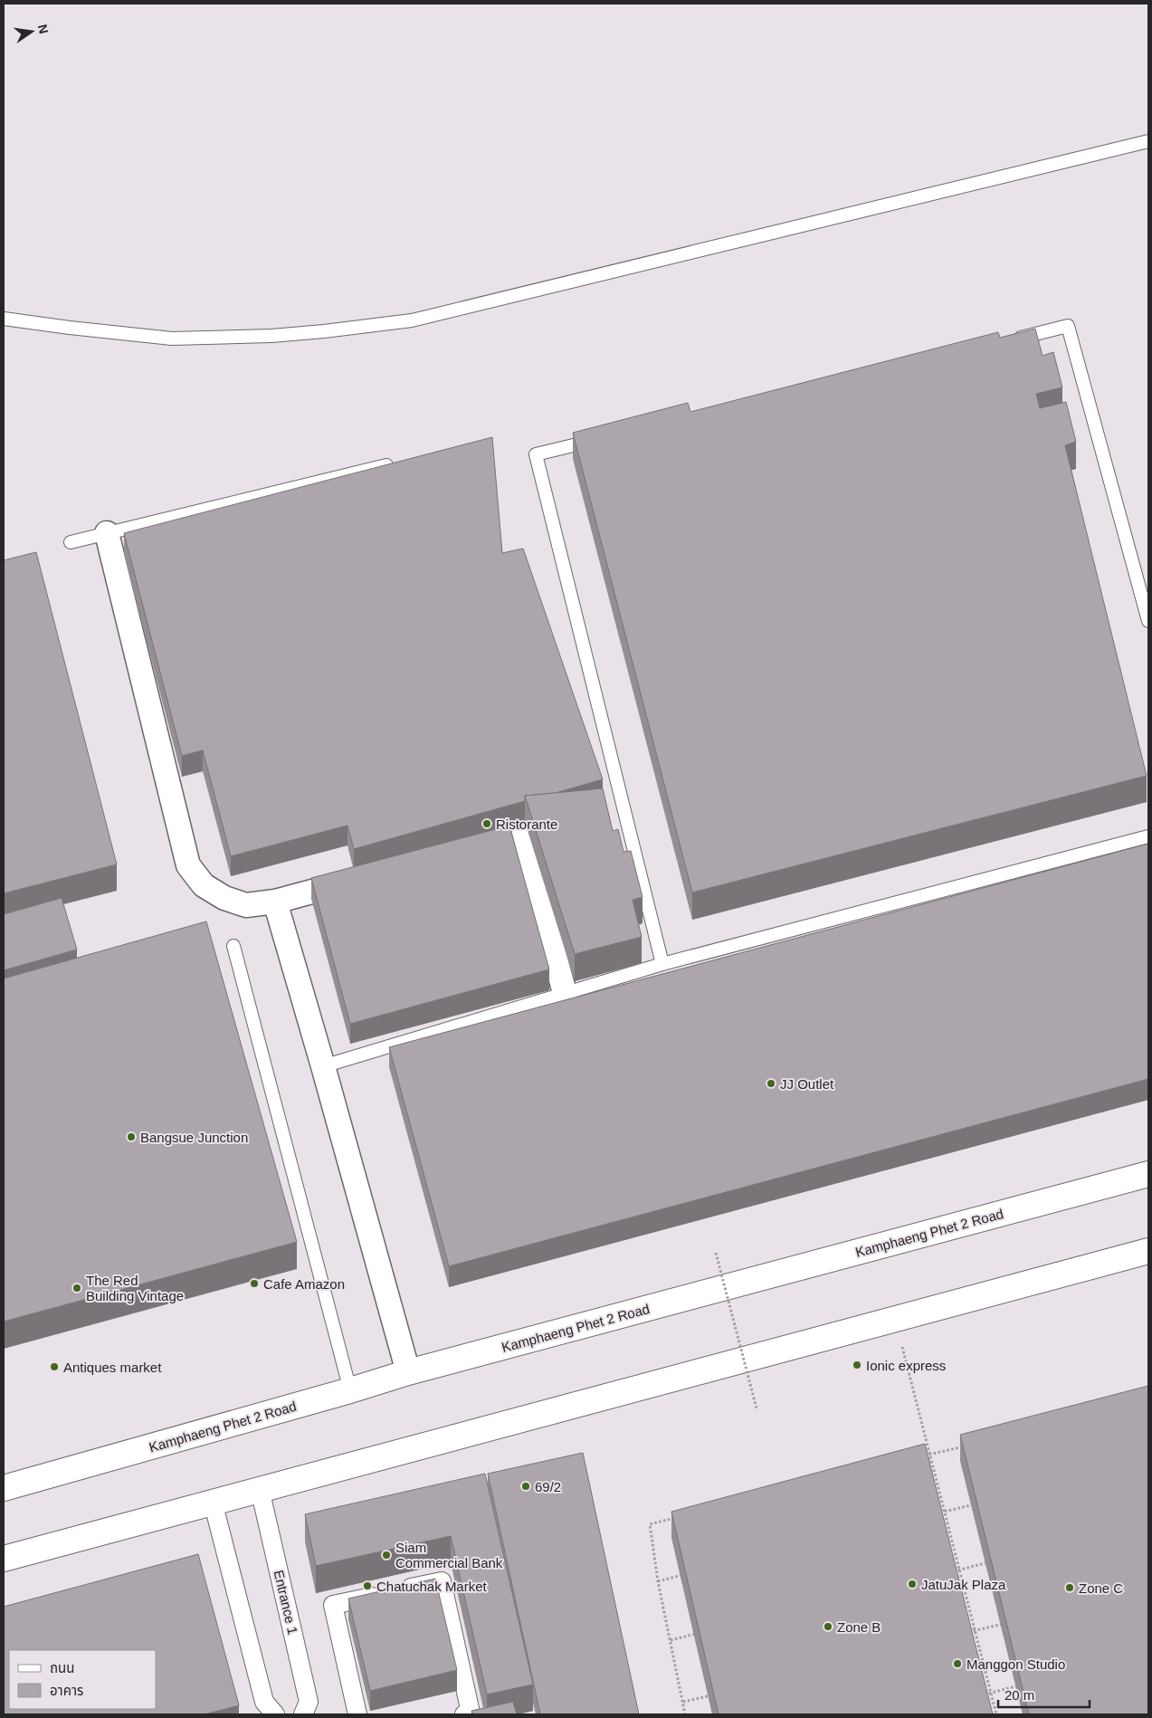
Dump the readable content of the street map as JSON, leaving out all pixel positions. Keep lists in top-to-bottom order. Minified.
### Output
{"streets":{"main road":["Kamphaeng Phet 2 Road"],"street":["Entrance 1"]},"places":["Ristorante","JJ Outlet","Bangsue Junction","Cafe Amazon","The Red Building Vintage","Ionic express","Antiques market","69/2","Siam Commercial Bank","JatuJak Plaza","Chatuchak Market","Zone C","Zone B","Manggon Studio"],"legend":["ถนน","อาคาร"],"scale_bar":"20 m","north":"right"}
